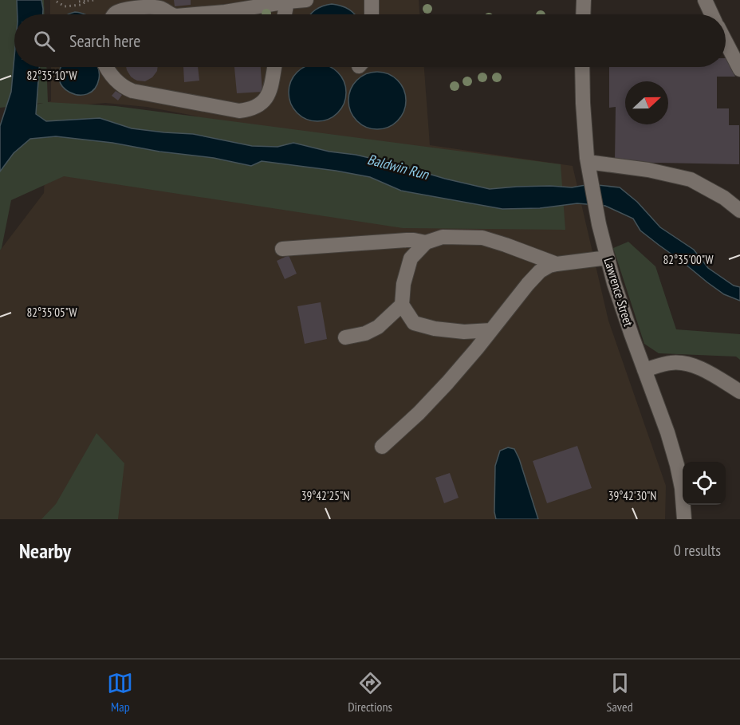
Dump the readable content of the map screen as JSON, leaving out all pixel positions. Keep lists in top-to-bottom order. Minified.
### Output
{"streets":{"street":["Lawrence Street"]},"water":["Baldwin Run"],"north":"right","page":{"search":"Search here","heading":["Nearby","0 results"],"nav":["Map","Directions","Saved"]},"coordinates":["82°35'10\"W","82°35'00\"W","82°35'05\"W","39°42'25\"N","39°42'30\"N"]}
